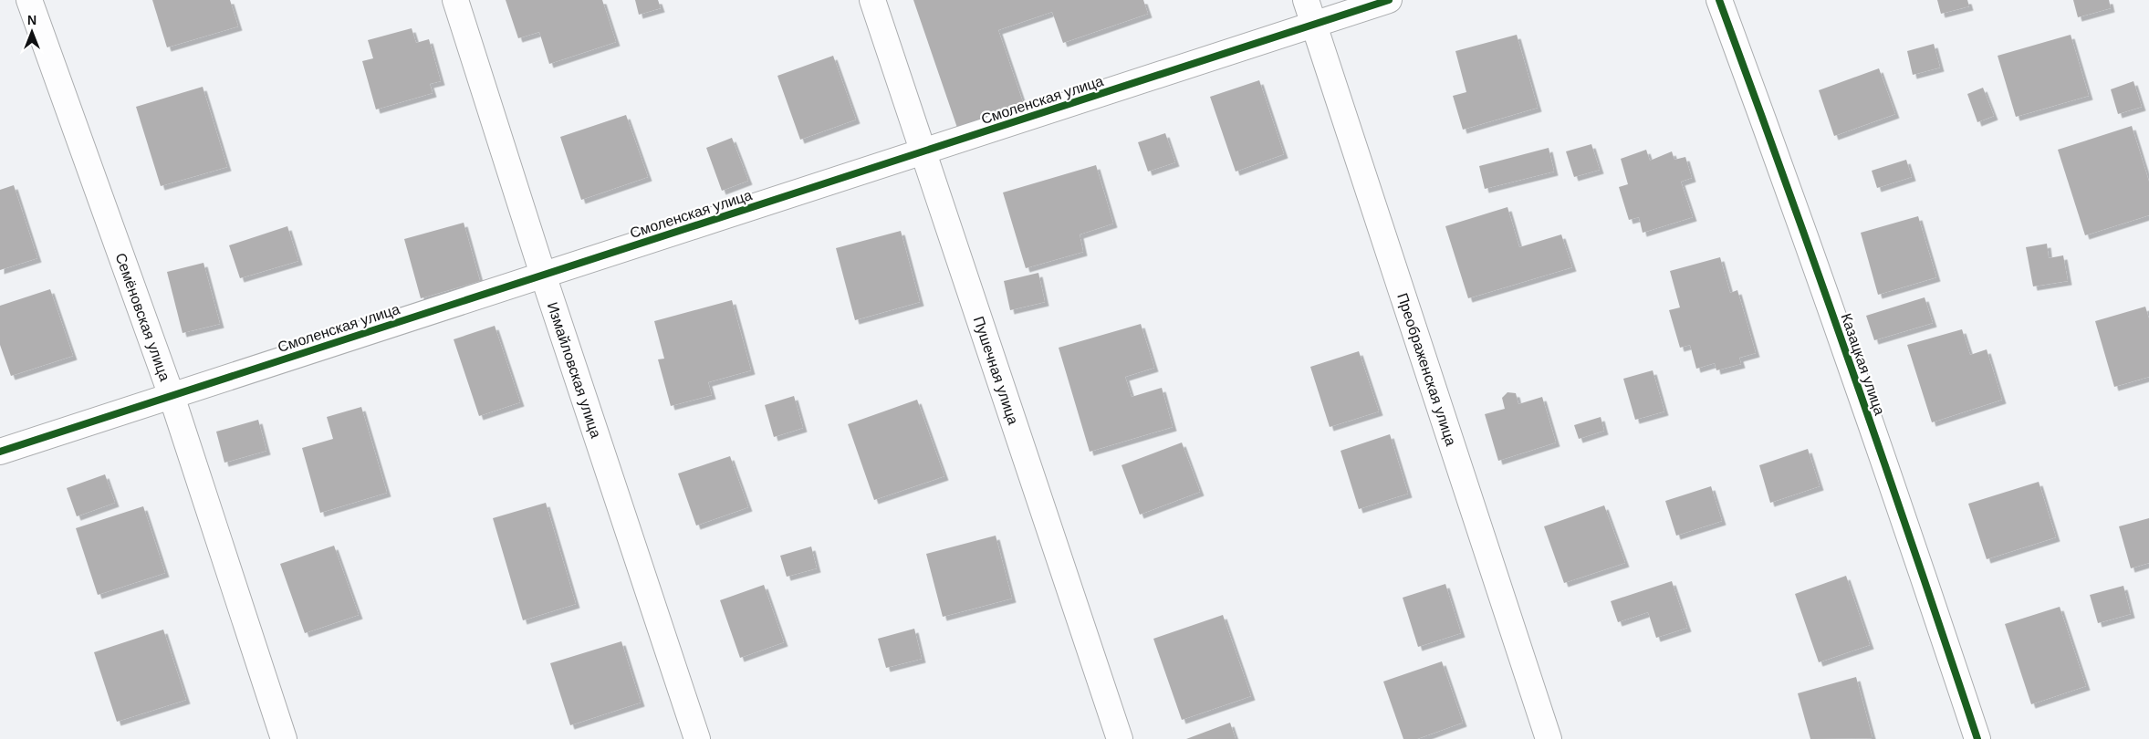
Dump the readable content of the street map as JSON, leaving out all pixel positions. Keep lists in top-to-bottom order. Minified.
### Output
{"streets":{"street":["Смоленская улица","Семёновская улица","Казацкая улица","Пушечная улица","Преображенская улица","Измайловская улица"]},"crossings":[["Смоленская улица","Семёновская улица"],["Смоленская улица","Пушечная улица"],["Смоленская улица","Преображенская улица"],["Смоленская улица","Измайловская улица"]],"north":"top"}
